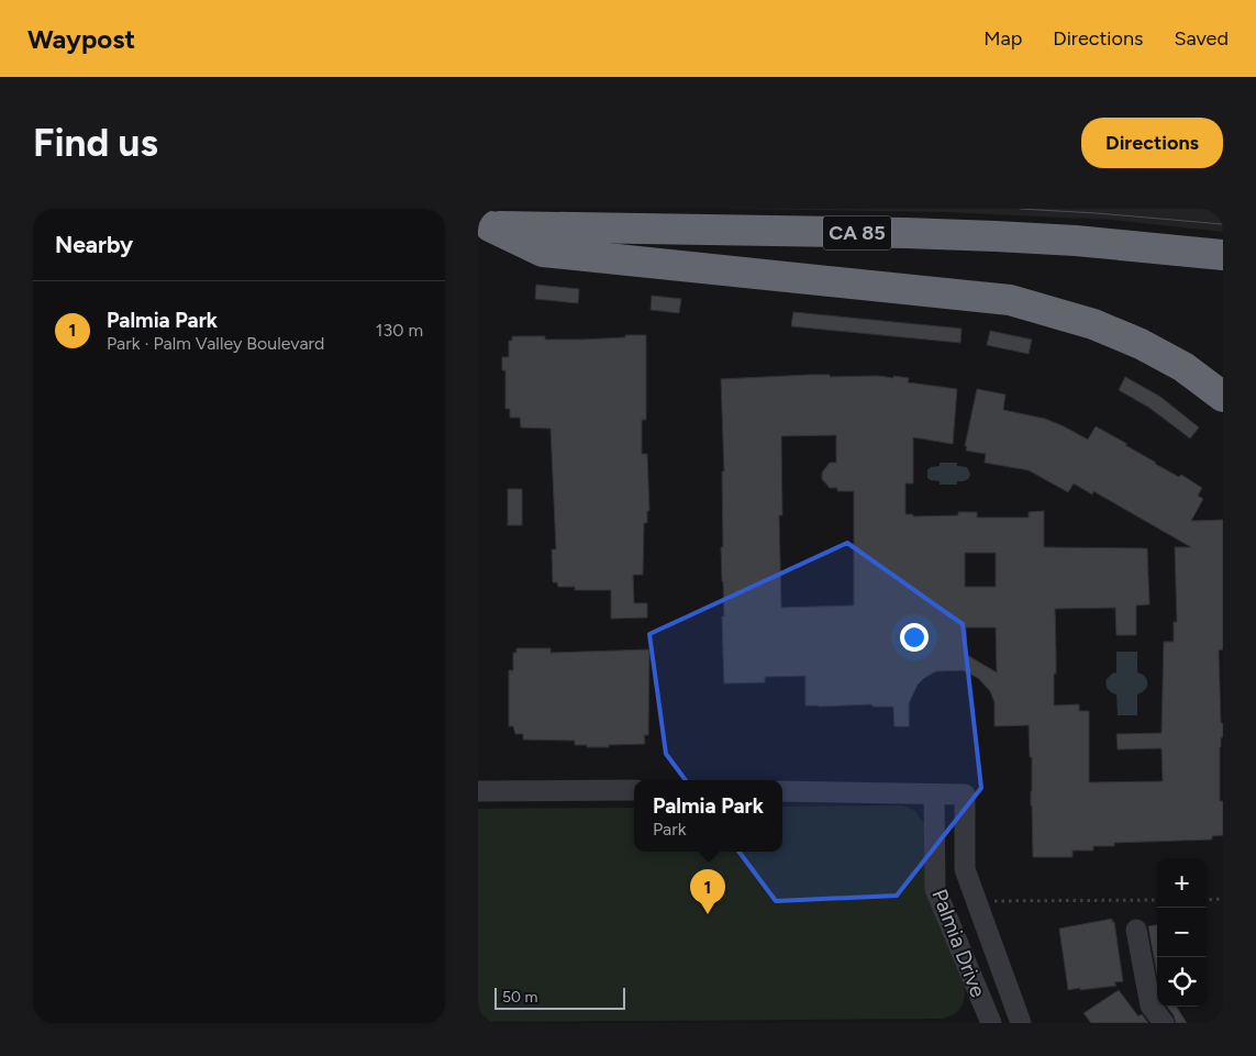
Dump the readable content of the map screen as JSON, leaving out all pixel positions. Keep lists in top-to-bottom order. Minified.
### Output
{"streets":{"highway":["CA 85"],"street":["Palmia Drive"]},"scale_bar":"50 m","page":{"header":"Waypost","nav":["Map","Directions","Saved"],"buttons":"Directions","title":"Find us","heading":"Nearby","list":[{"mark":"1","name":"Palmia Park","note":"Park · Palm Valley Boulevard","value":"130 m"}],"popup":["Palmia Park","Park"],"map_buttons":["+","−"],"pins":"1","scale":"50 m"}}
